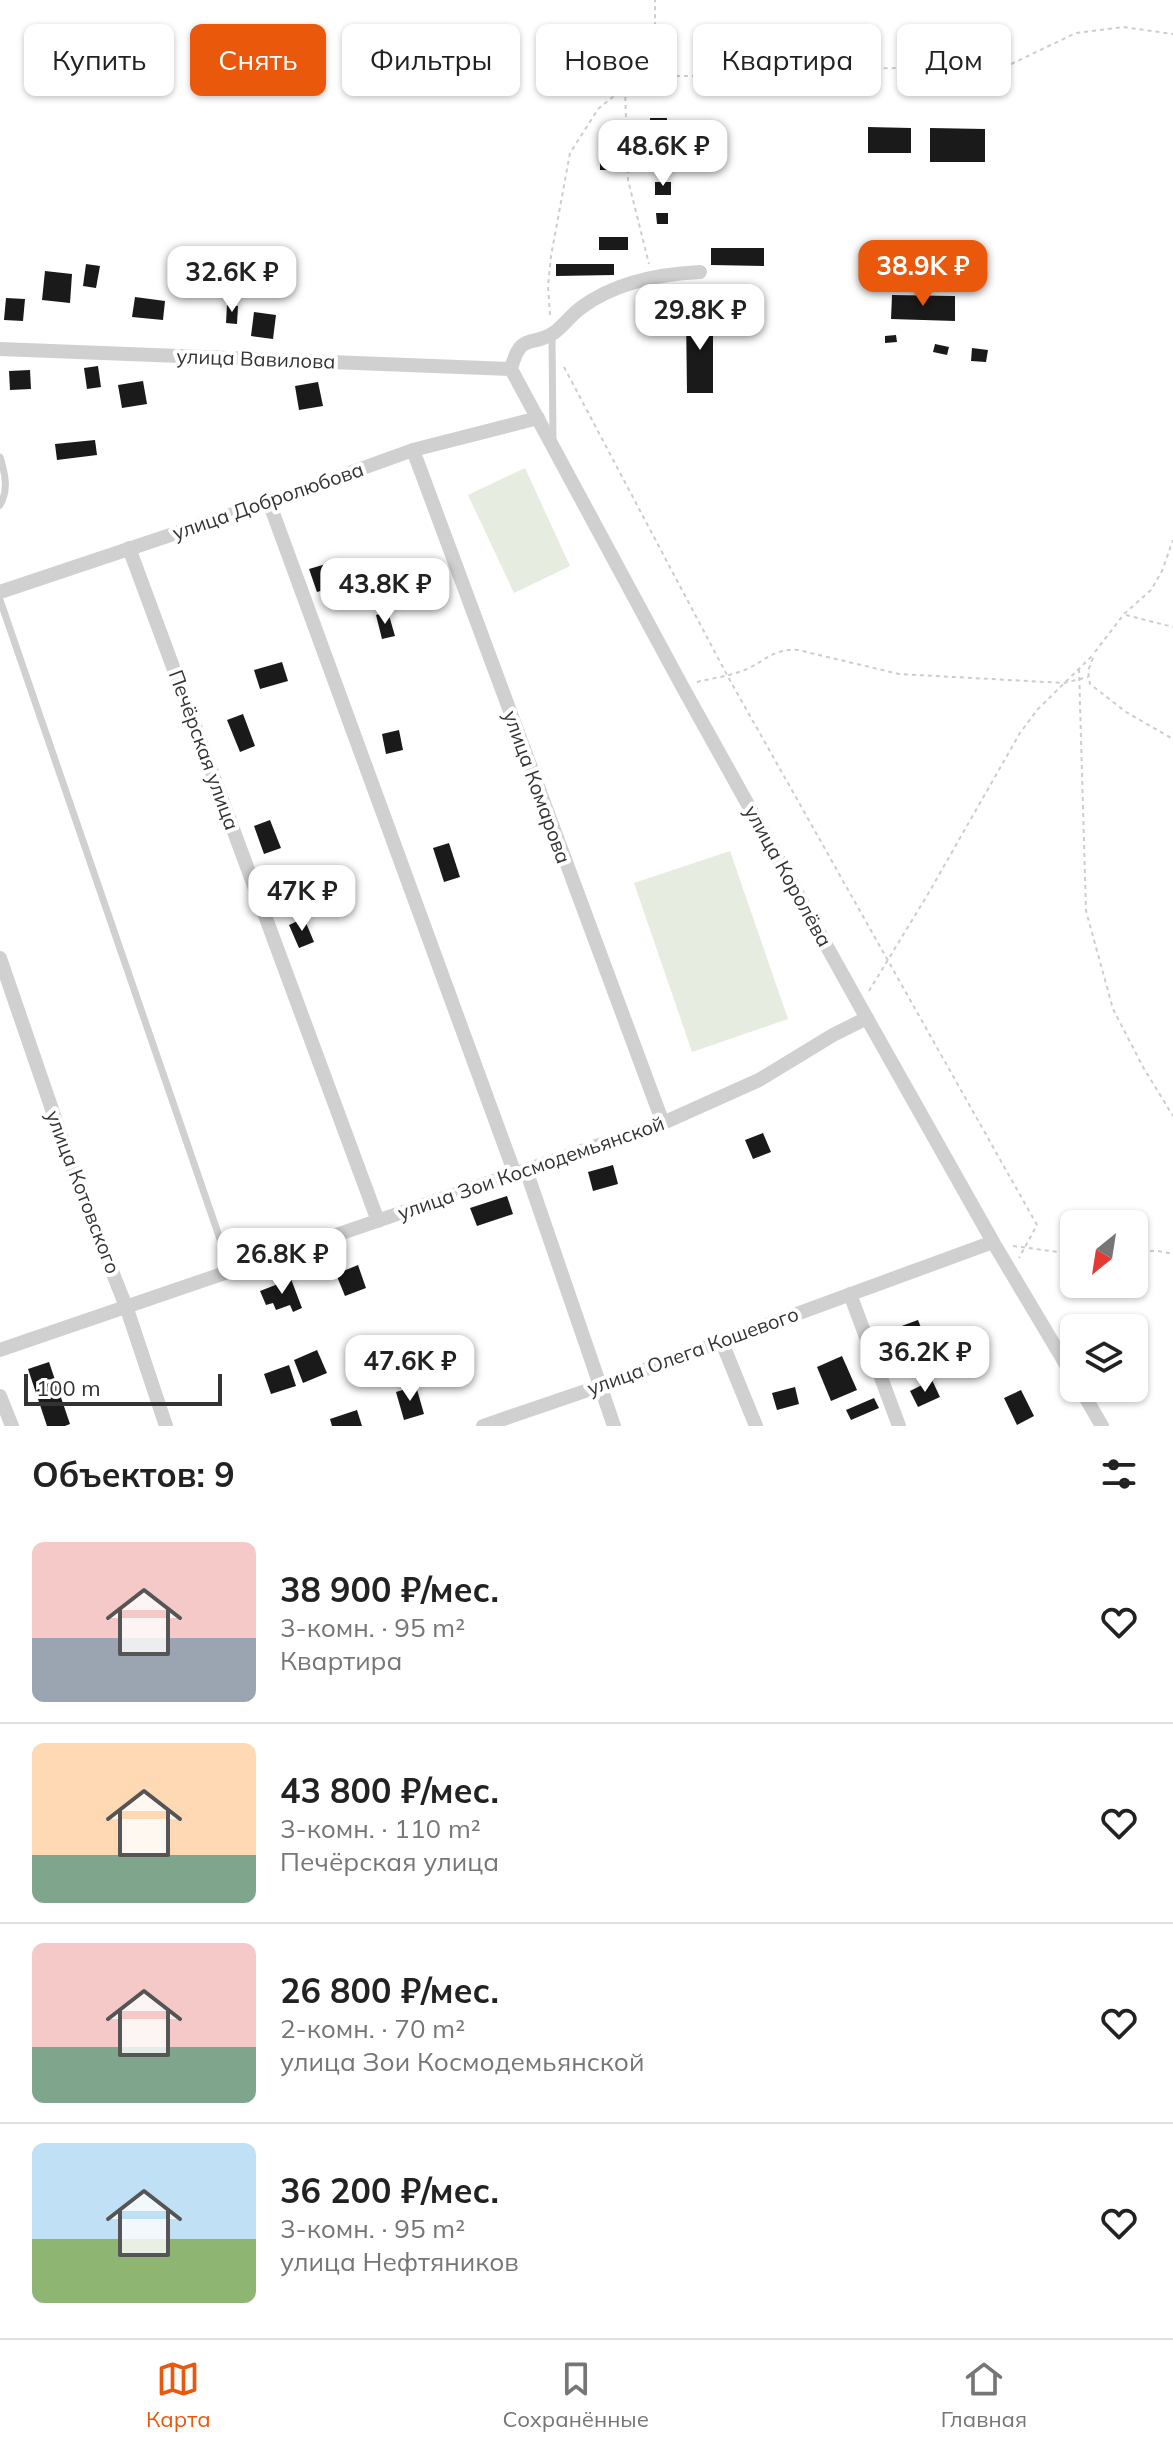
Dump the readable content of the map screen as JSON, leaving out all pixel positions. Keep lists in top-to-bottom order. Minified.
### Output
{"streets":{"street":["улица Вавилова","улица Добролюбова","Печёрская улица","улица Комарова","улица Королёва","улица Зои Космодемьянской","улица Котовского","улица Олега Кошевого"]},"crossings":[["улица Вавилова","улица Королёва"],["улица Добролюбова","Печёрская улица"],["улица Добролюбова","улица Комарова"],["улица Добролюбова","улица Королёва"],["Печёрская улица","улица Зои Космодемьянской"],["улица Комарова","улица Зои Космодемьянской"],["улица Королёва","улица Зои Космодемьянской"],["улица Королёва","улица Олега Кошевого"],["улица Зои Космодемьянской","улица Котовского"]],"scale_bar":"100 m","north":"bottom left","page":{"chip":["Купить","Снять","Фильтры","Новое","Квартира","Дом"],"price":["48.6K ₽","38.9K ₽","32.6K ₽","29.8K ₽","43.8K ₽","47K ₽","26.8K ₽","36.2K ₽","47.6K ₽"],"scale":"100 m","heading":"Объектов: 9","list":[{"name":"38 900 ₽/мес.","note":"3-комн. · 95 m² · Квартира"},{"name":"43 800 ₽/мес.","note":"3-комн. · 110 m² · Печёрская улица"},{"name":"26 800 ₽/мес.","note":"2-комн. · 70 m² · улица Зои Космодемьянской"},{"name":"36 200 ₽/мес.","note":"3-комн. · 95 m² · улица Нефтяников"}],"tabs":["Карта","Сохранённые","Главная"]}}
